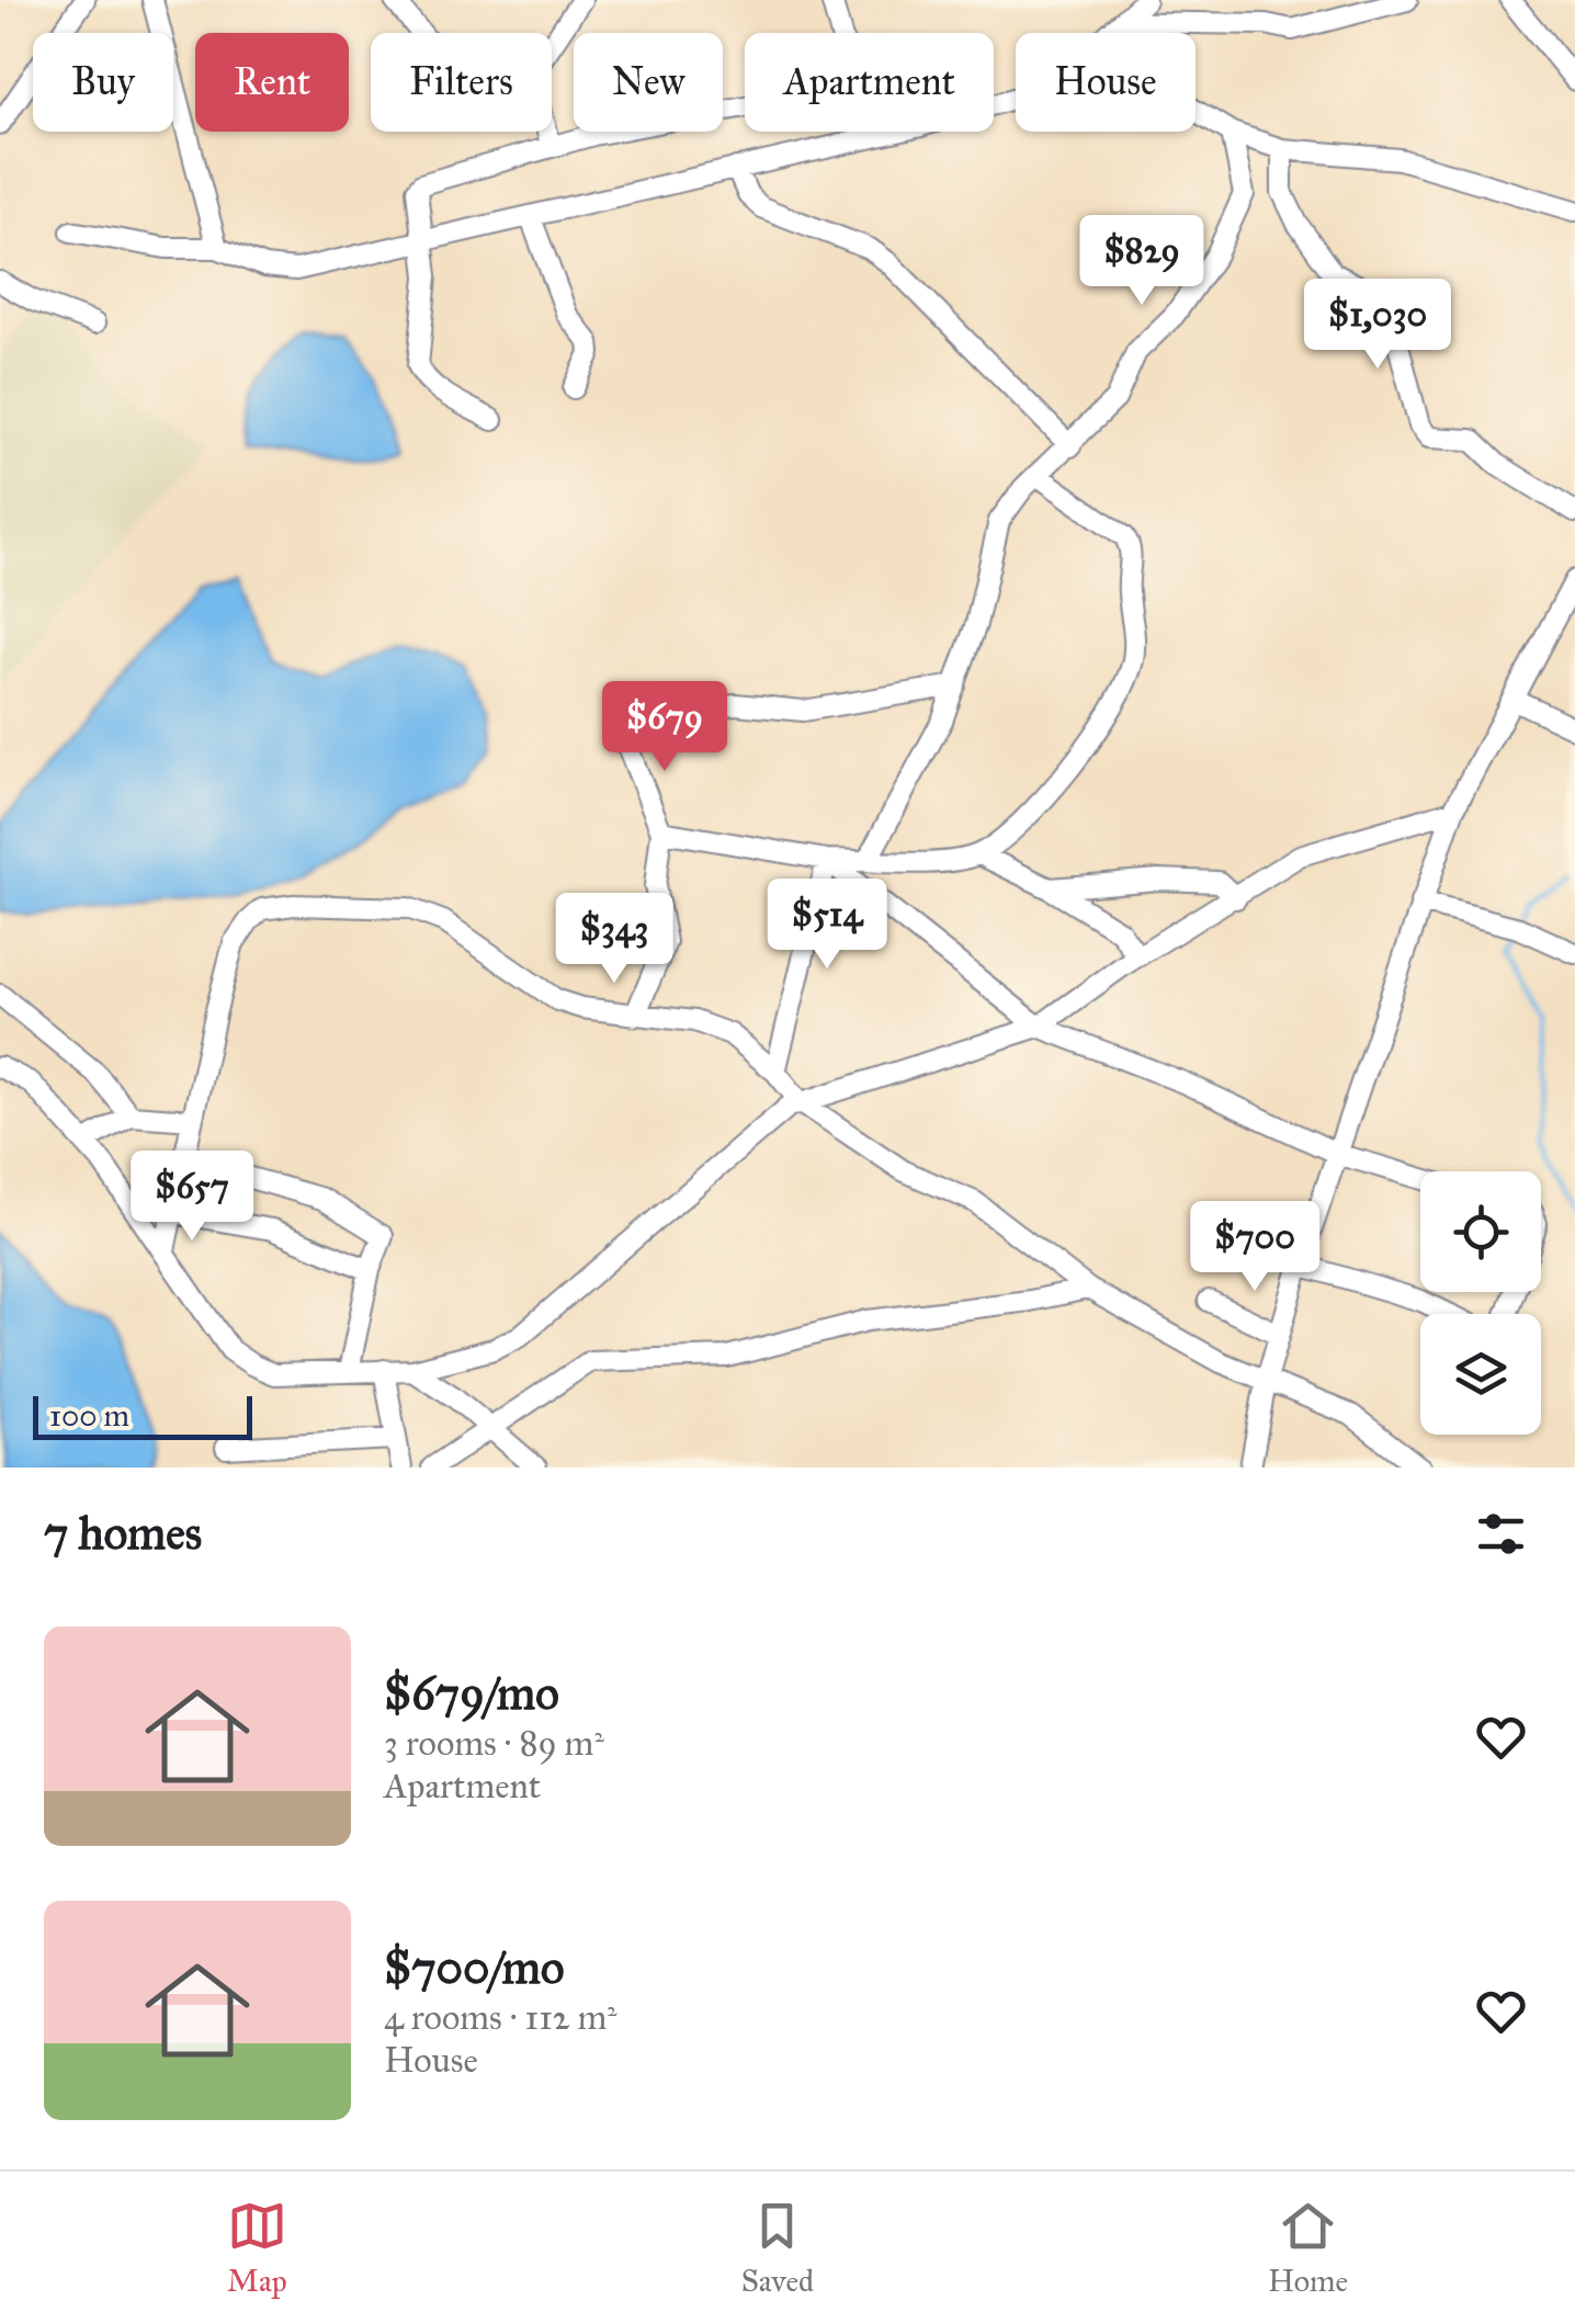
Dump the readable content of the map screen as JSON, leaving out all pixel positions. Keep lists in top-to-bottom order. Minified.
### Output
{"scale_bar":"100 m","page":{"chip":["Buy","Rent","Filters","New","Apartment","House"],"price":["$829","$1,030","$679","$514","$343","$657","$700"],"scale":"100 m","heading":"7 homes","list":[{"name":"$679/mo","note":"3 rooms · 89 m² · Apartment"},{"name":"$700/mo","note":"4 rooms · 112 m² · House"}],"tabs":["Map","Saved","Home"]}}
